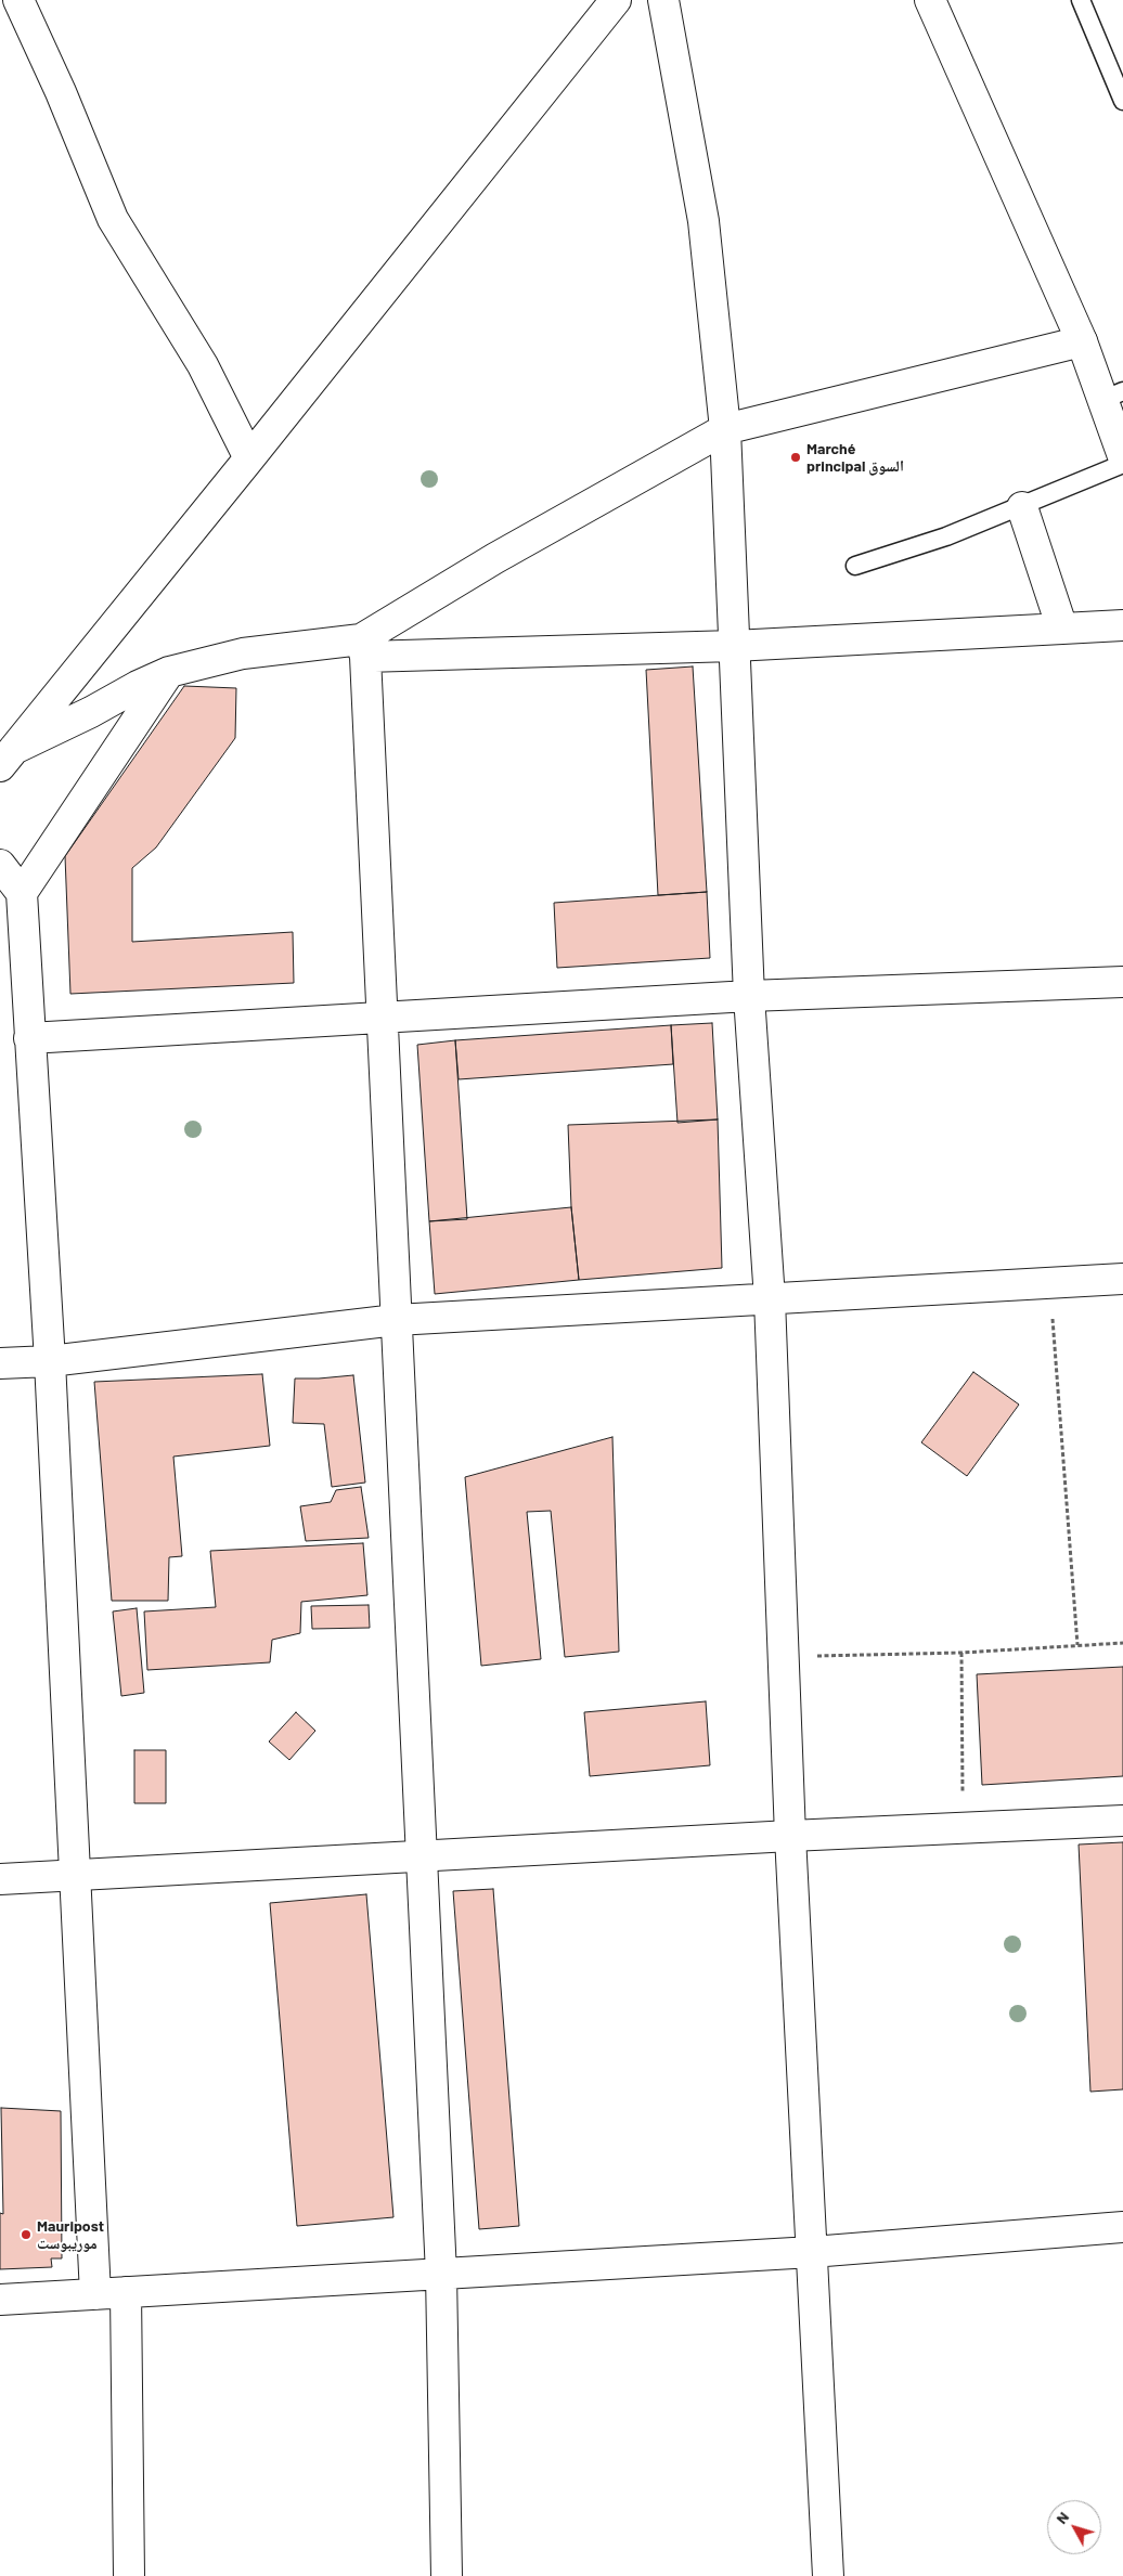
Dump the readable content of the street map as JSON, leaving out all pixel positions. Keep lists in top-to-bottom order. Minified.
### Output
{"places":["Marché principal السوق","Mauripost موريبوست"],"north":"top left"}
